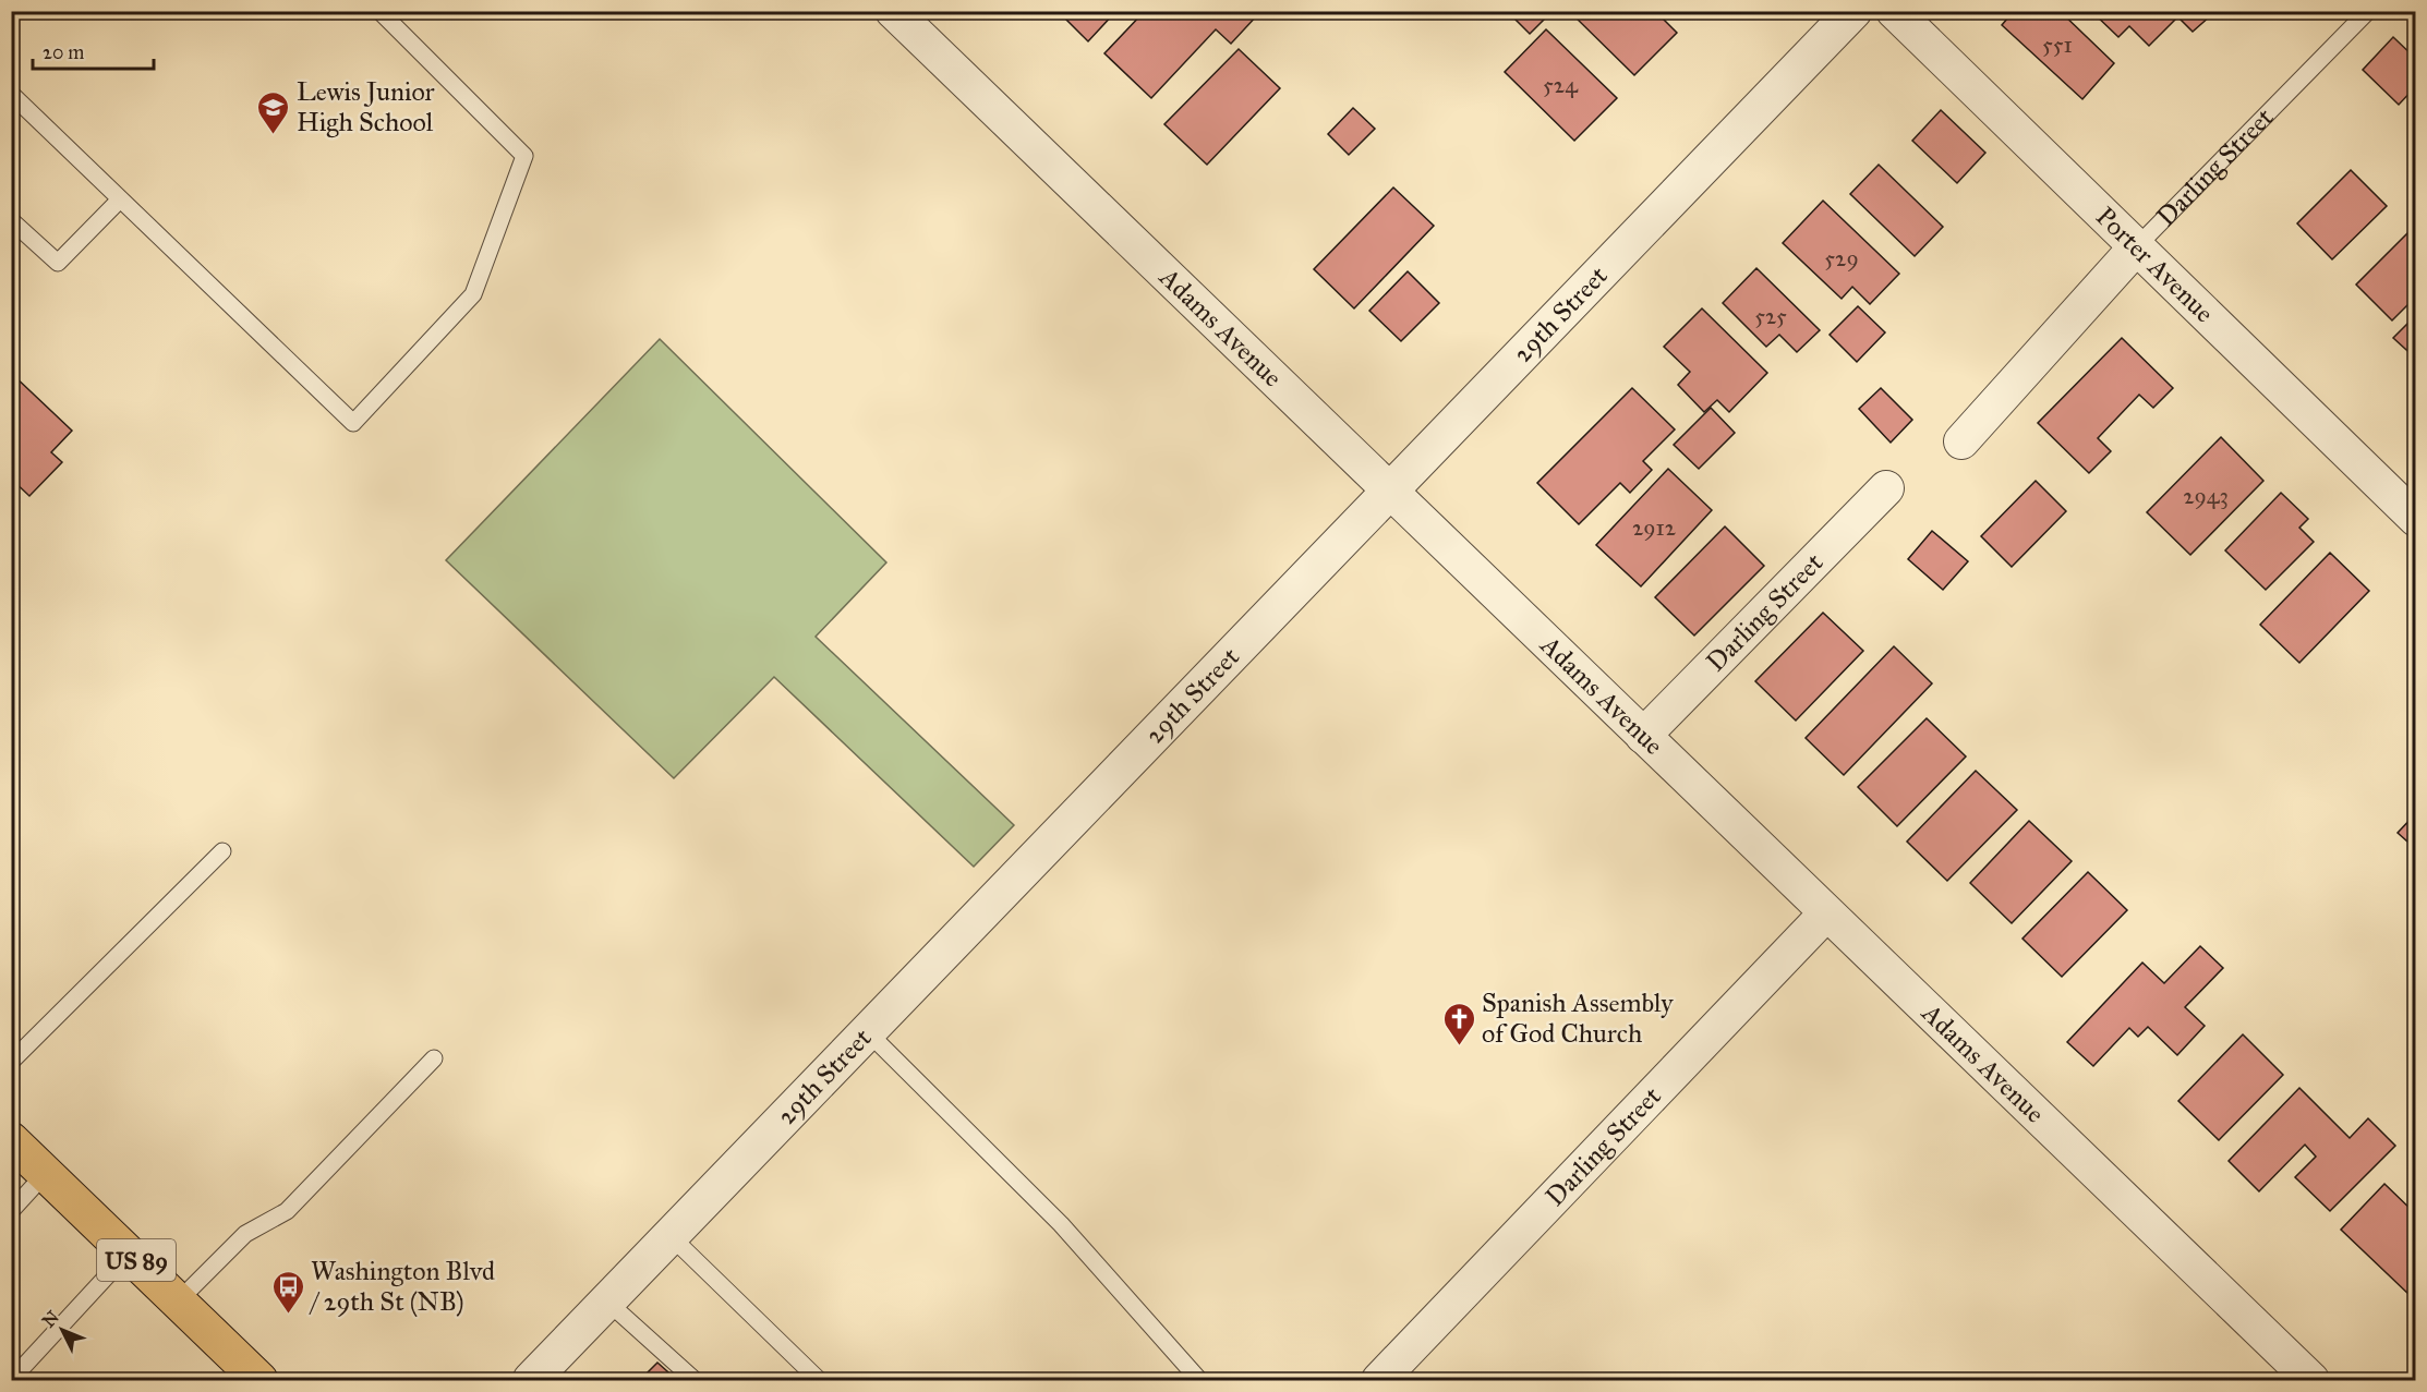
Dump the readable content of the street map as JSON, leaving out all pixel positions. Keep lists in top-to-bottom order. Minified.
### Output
{"streets":{"main road":["US 89"],"street":["Darling Street","Porter Avenue","29th Street","Adams Avenue"]},"crossings":[["Darling Street","Porter Avenue"],["Darling Street","Adams Avenue"],["29th Street","Adams Avenue"]],"places":{"school or university":["Lewis Junior High School"],"church":["Spanish Assembly of God Church"],"bus stop":["Washington Blvd / 29th St (NB)"]},"house_numbers":["551","524","529","525","2943","2912"],"scale_bar":"20 m","north":"top left"}
